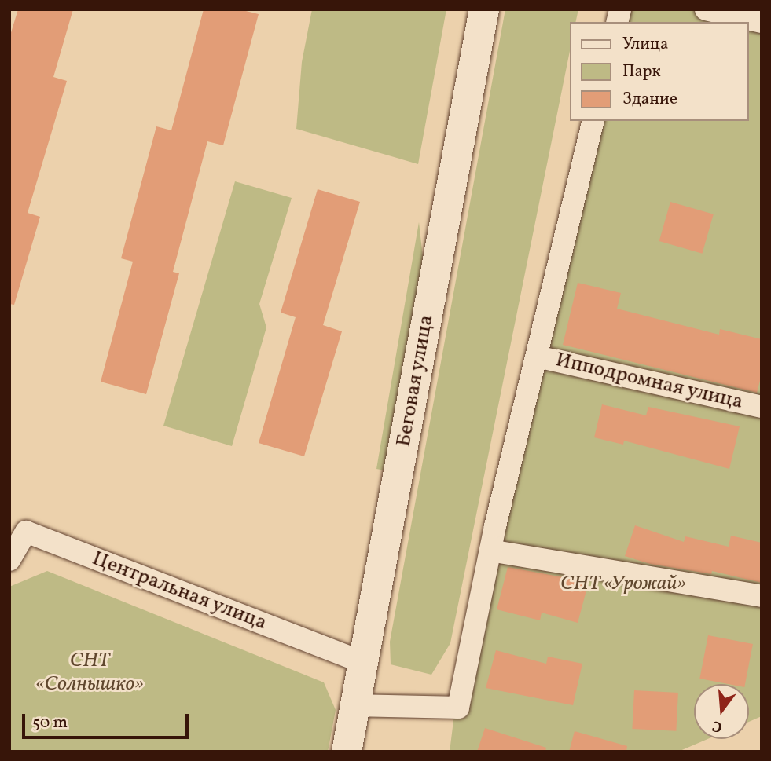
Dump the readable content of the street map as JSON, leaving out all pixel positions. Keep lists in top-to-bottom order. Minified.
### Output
{"streets":{"street":["Беговая улица","Ипподромная улица","Центральная улица"]},"crossings":[["Беговая улица","Центральная улица"]],"parks":["СНТ «Урожай»","СНТ «Солнышко»"],"legend":["Улица","Парк","Здание"],"scale_bar":"50 m","north":"bottom"}
